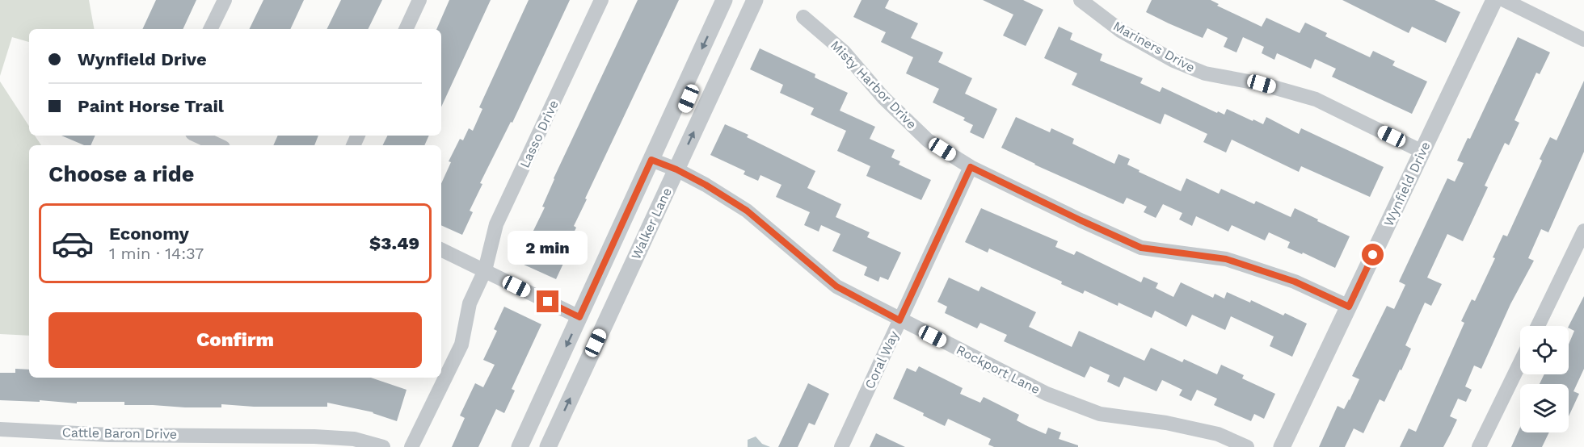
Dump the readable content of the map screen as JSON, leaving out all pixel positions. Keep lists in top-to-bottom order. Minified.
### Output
{"streets":{"street":["Mariners Drive","Misty Harbor Drive","Lasso Drive","Wynfield Drive","Walker Lane","Coral Way","Rockport Lane","Cattle Baron Drive"]},"crossings":[["Mariners Drive","Wynfield Drive"],["Misty Harbor Drive","Wynfield Drive"],["Misty Harbor Drive","Coral Way"],["Walker Lane","Rockport Lane"],["Coral Way","Rockport Lane"]],"page":{"banner":["Wynfield Drive","Paint Horse Trail"],"heading":"Choose a ride","list":[{"name":"Economy","note":"1 min · 14:37","value":"$3.49"}],"bubble":"2 min","buttons":"Confirm"}}
